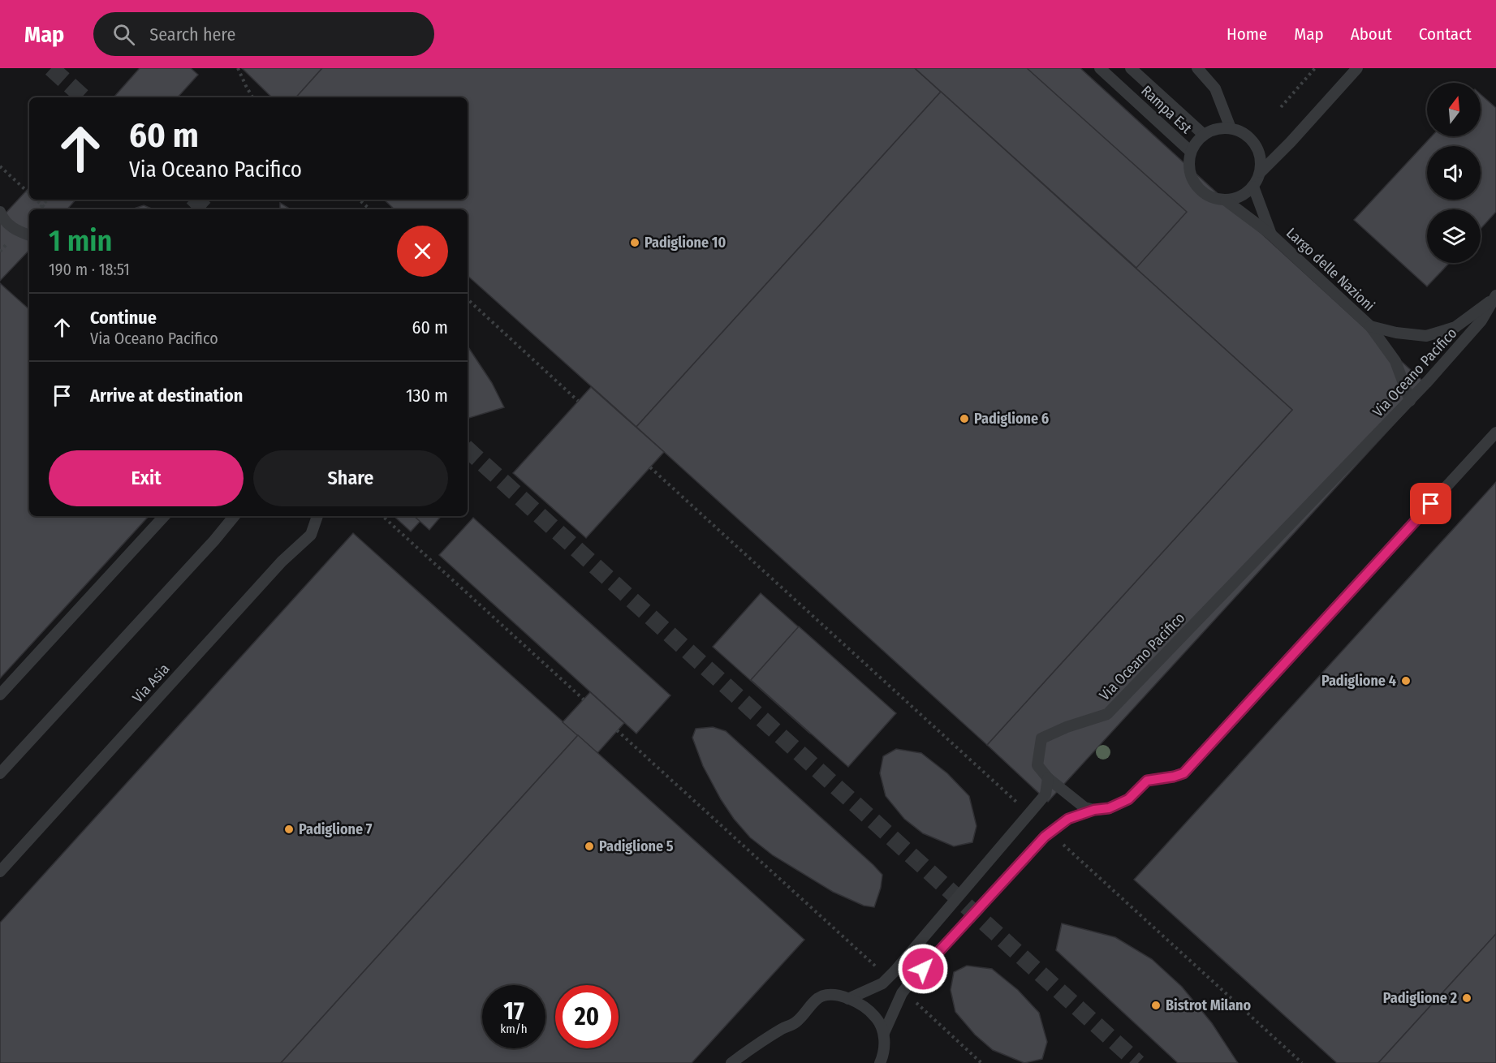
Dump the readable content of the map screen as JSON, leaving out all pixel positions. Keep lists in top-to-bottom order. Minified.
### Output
{"streets":{"lane":["Rampa Est","Largo delle Nazioni","Via Oceano Pacifico","Via Asia"]},"crossings":[["Rampa Est","Largo delle Nazioni"],["Largo delle Nazioni","Via Oceano Pacifico"]],"places":["Padiglione 10","Padiglione 6","Padiglione 4","Padiglione 7","Padiglione 5","Padiglione 2","Bistrot Milano"],"north":"top","page":{"header":"Map","search":"Search here","nav":["Home","Map","About","Contact"],"turn":["60 m","Via Oceano Pacifico"],"heading":["1 min","190 m · 18:51"],"list":[{"name":"Continue","note":"Via Oceano Pacifico","value":"60 m"},{"name":"Arrive at destination","value":"130 m"}],"buttons":["Exit","Share"],"speed":"17 km/h","limit":"20"}}
